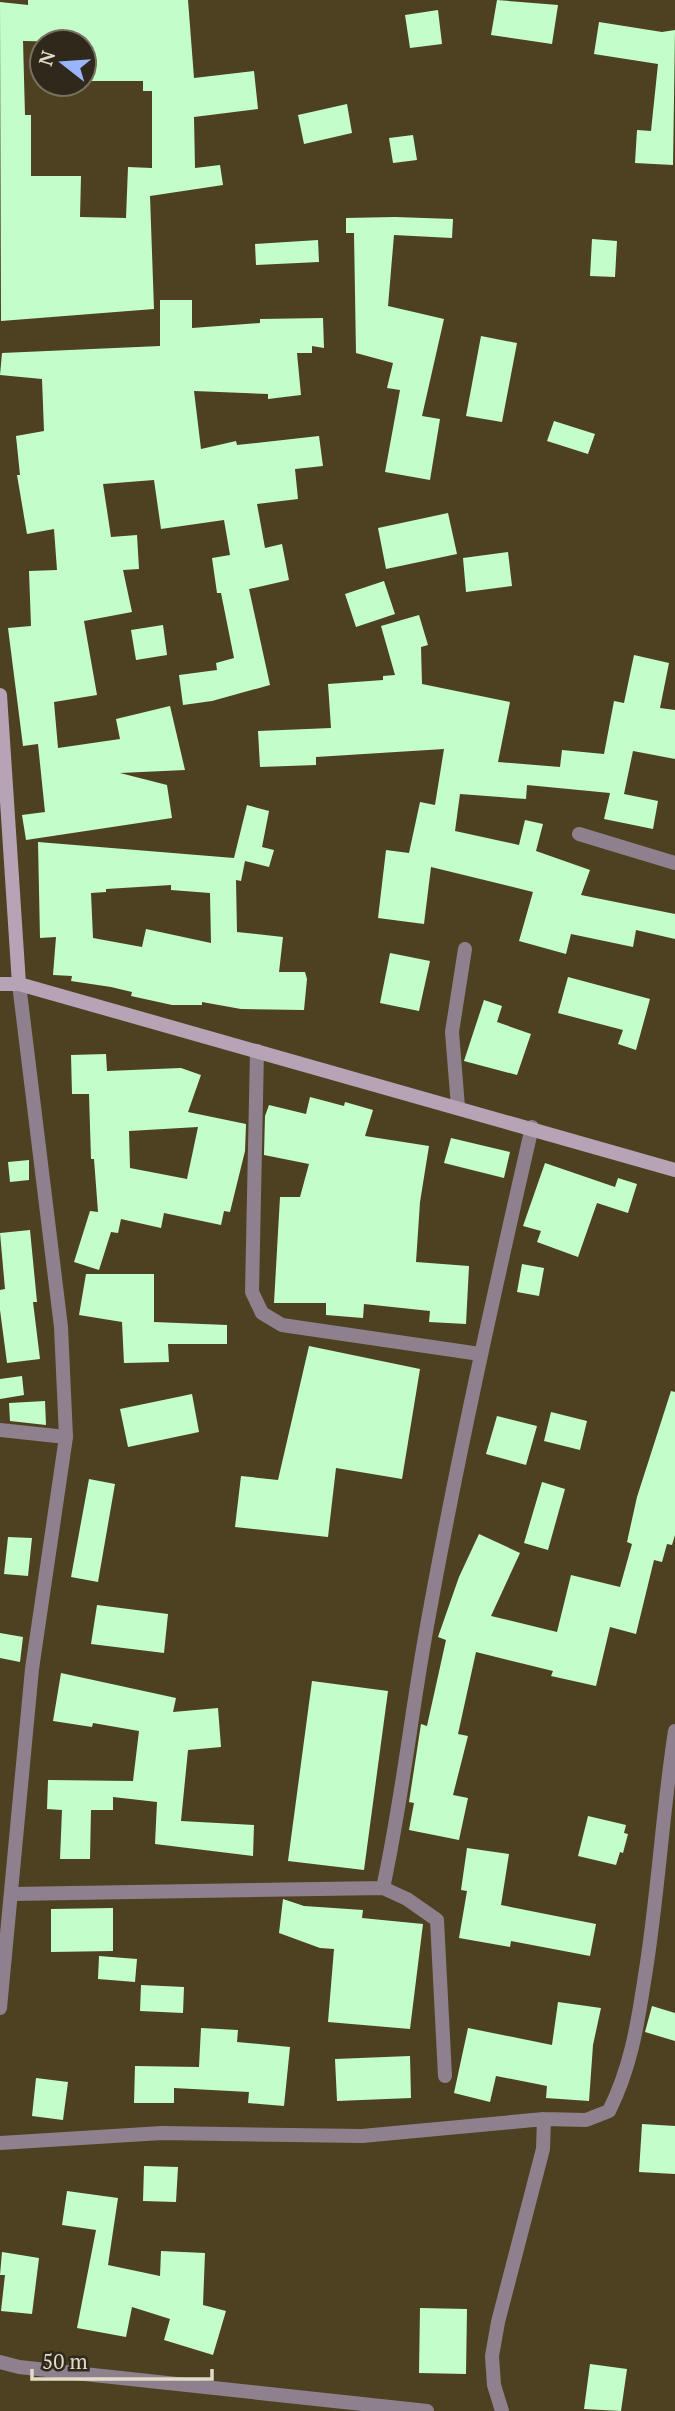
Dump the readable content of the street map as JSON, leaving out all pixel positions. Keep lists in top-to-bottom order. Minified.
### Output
{"scale_bar":"50 m","north":"left"}
